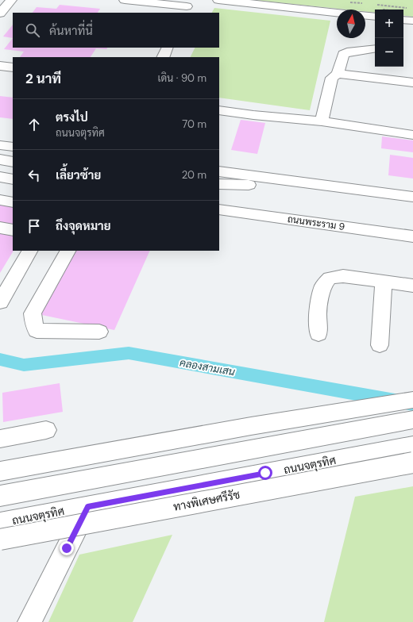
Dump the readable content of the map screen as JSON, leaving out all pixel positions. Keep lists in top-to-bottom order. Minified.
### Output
{"streets":{"main road":["ถนนพระราม 9","ถนนจตุรทิศ","ทางพิเศษศรีรัช"]},"water":["คลองสามเสน"],"north":"top","page":{"map_buttons":["+","−"],"search":"ค้นหาที่นี่","heading":["2 นาที","เดิน · 90 m"],"list":[["ตรงไป","ถนนจตุรทิศ","70 m"],["เลี้ยวซ้าย","20 m"],"ถึงจุดหมาย"]}}
